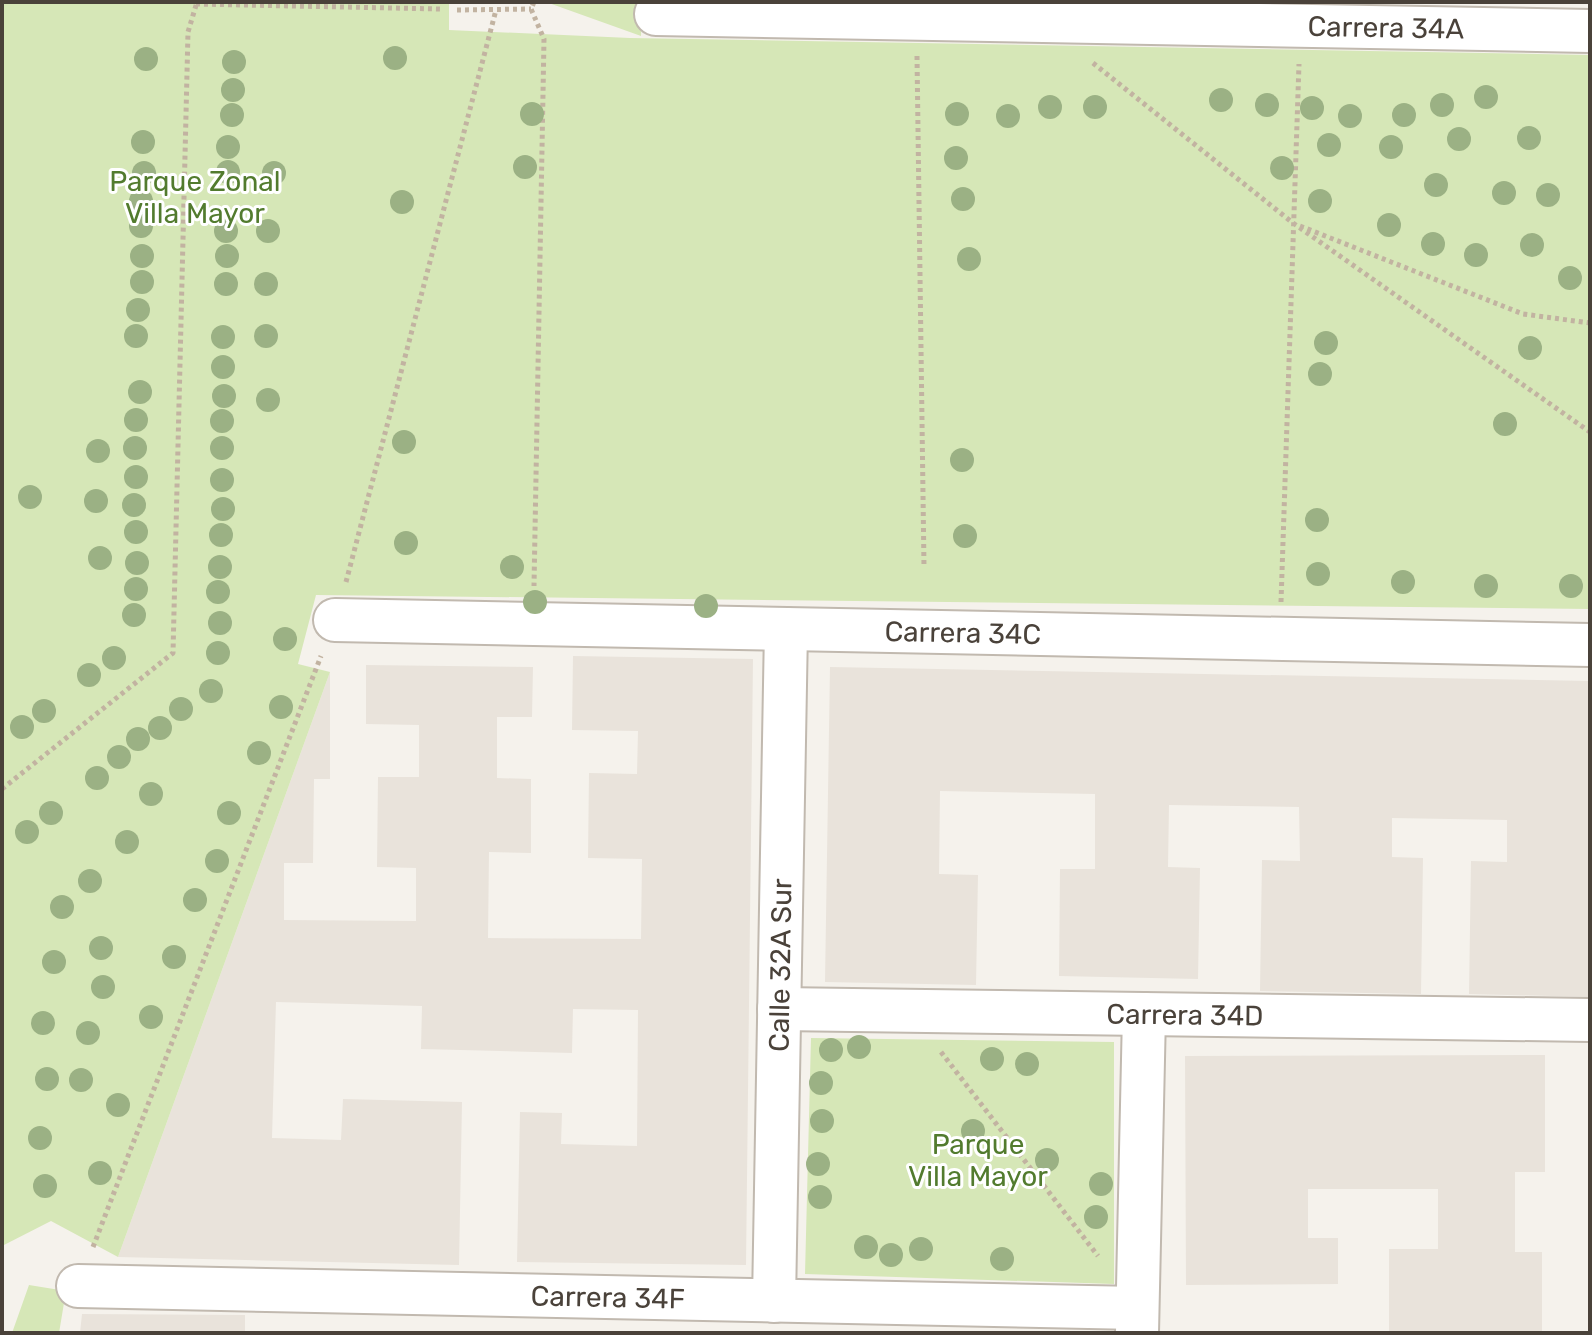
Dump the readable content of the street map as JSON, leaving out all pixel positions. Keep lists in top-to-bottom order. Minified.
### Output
{"streets":{"street":["Carrera 34A","Carrera 34C","Calle 32A Sur","Carrera 34D","Carrera 34F"]},"crossings":[["Carrera 34C","Calle 32A Sur"],["Calle 32A Sur","Carrera 34D"],["Calle 32A Sur","Carrera 34F"]],"parks":["Parque Zonal Villa Mayor","Parque Villa Mayor"]}
